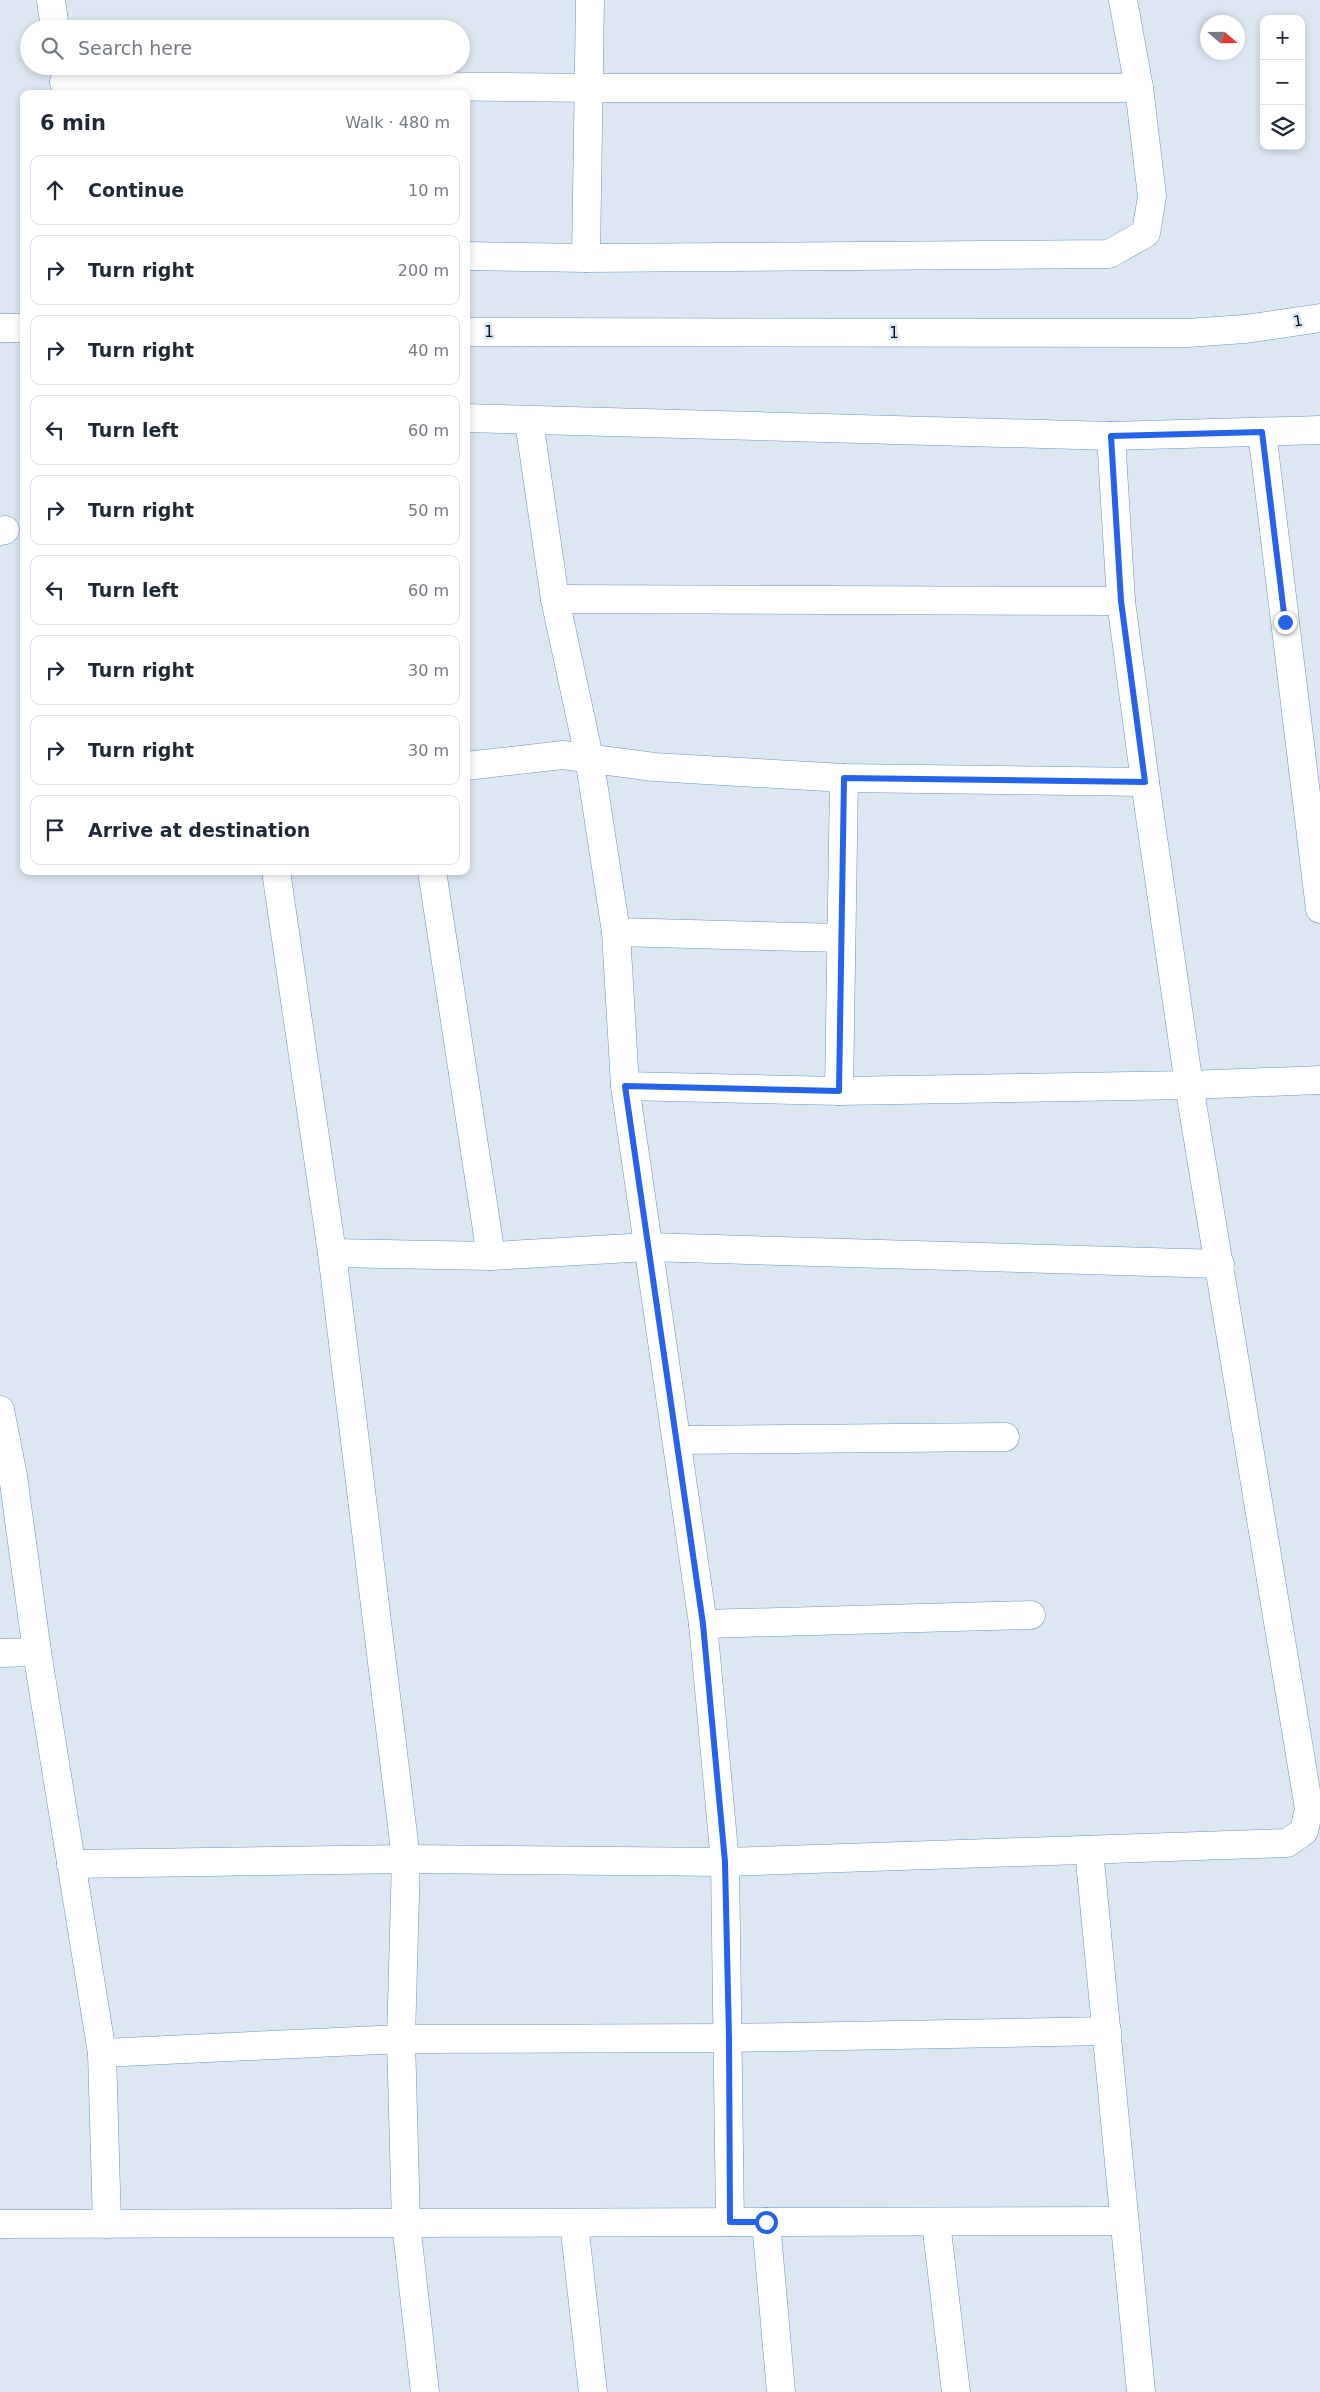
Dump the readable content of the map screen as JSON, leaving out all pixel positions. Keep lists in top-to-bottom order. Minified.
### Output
{"streets":{"street":["1"]},"north":"right","page":{"map_buttons":["+","−"],"search":"Search here","heading":["6 min","Walk · 480 m"],"list":[["Continue","10 m"],["Turn right","200 m"],["Turn right","40 m"],["Turn left","60 m"],["Turn right","50 m"],["Turn left","60 m"],["Turn right","30 m"],["Turn right","30 m"],"Arrive at destination"]}}
